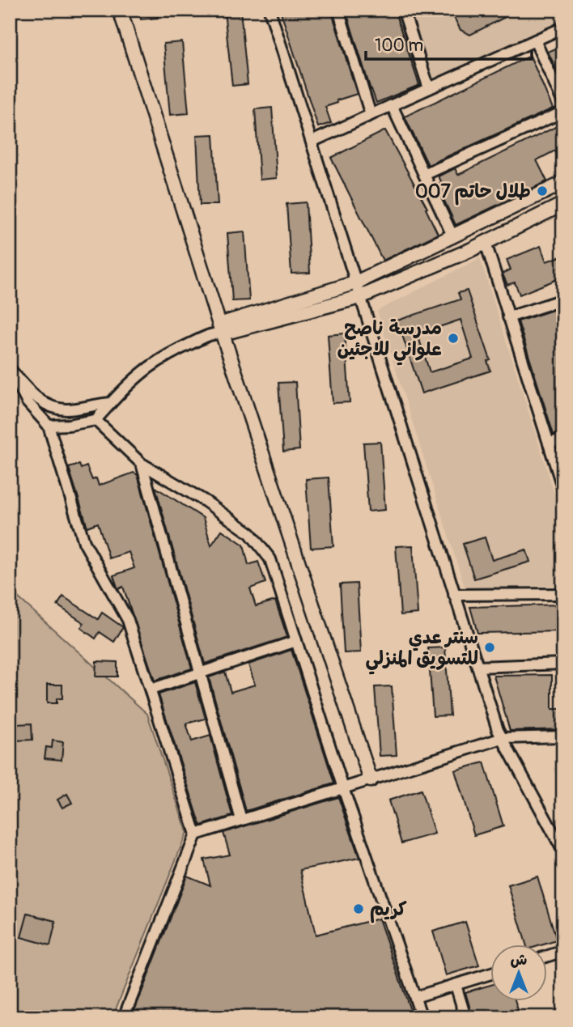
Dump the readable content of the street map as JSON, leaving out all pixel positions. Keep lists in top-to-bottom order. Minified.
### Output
{"places":["طلال حاتم 007","مدرسة ناصح علواني للاجئين","سنتر عدي للتسويق المنزلي","كريم"],"scale_bar":"100 m","north":"top"}
